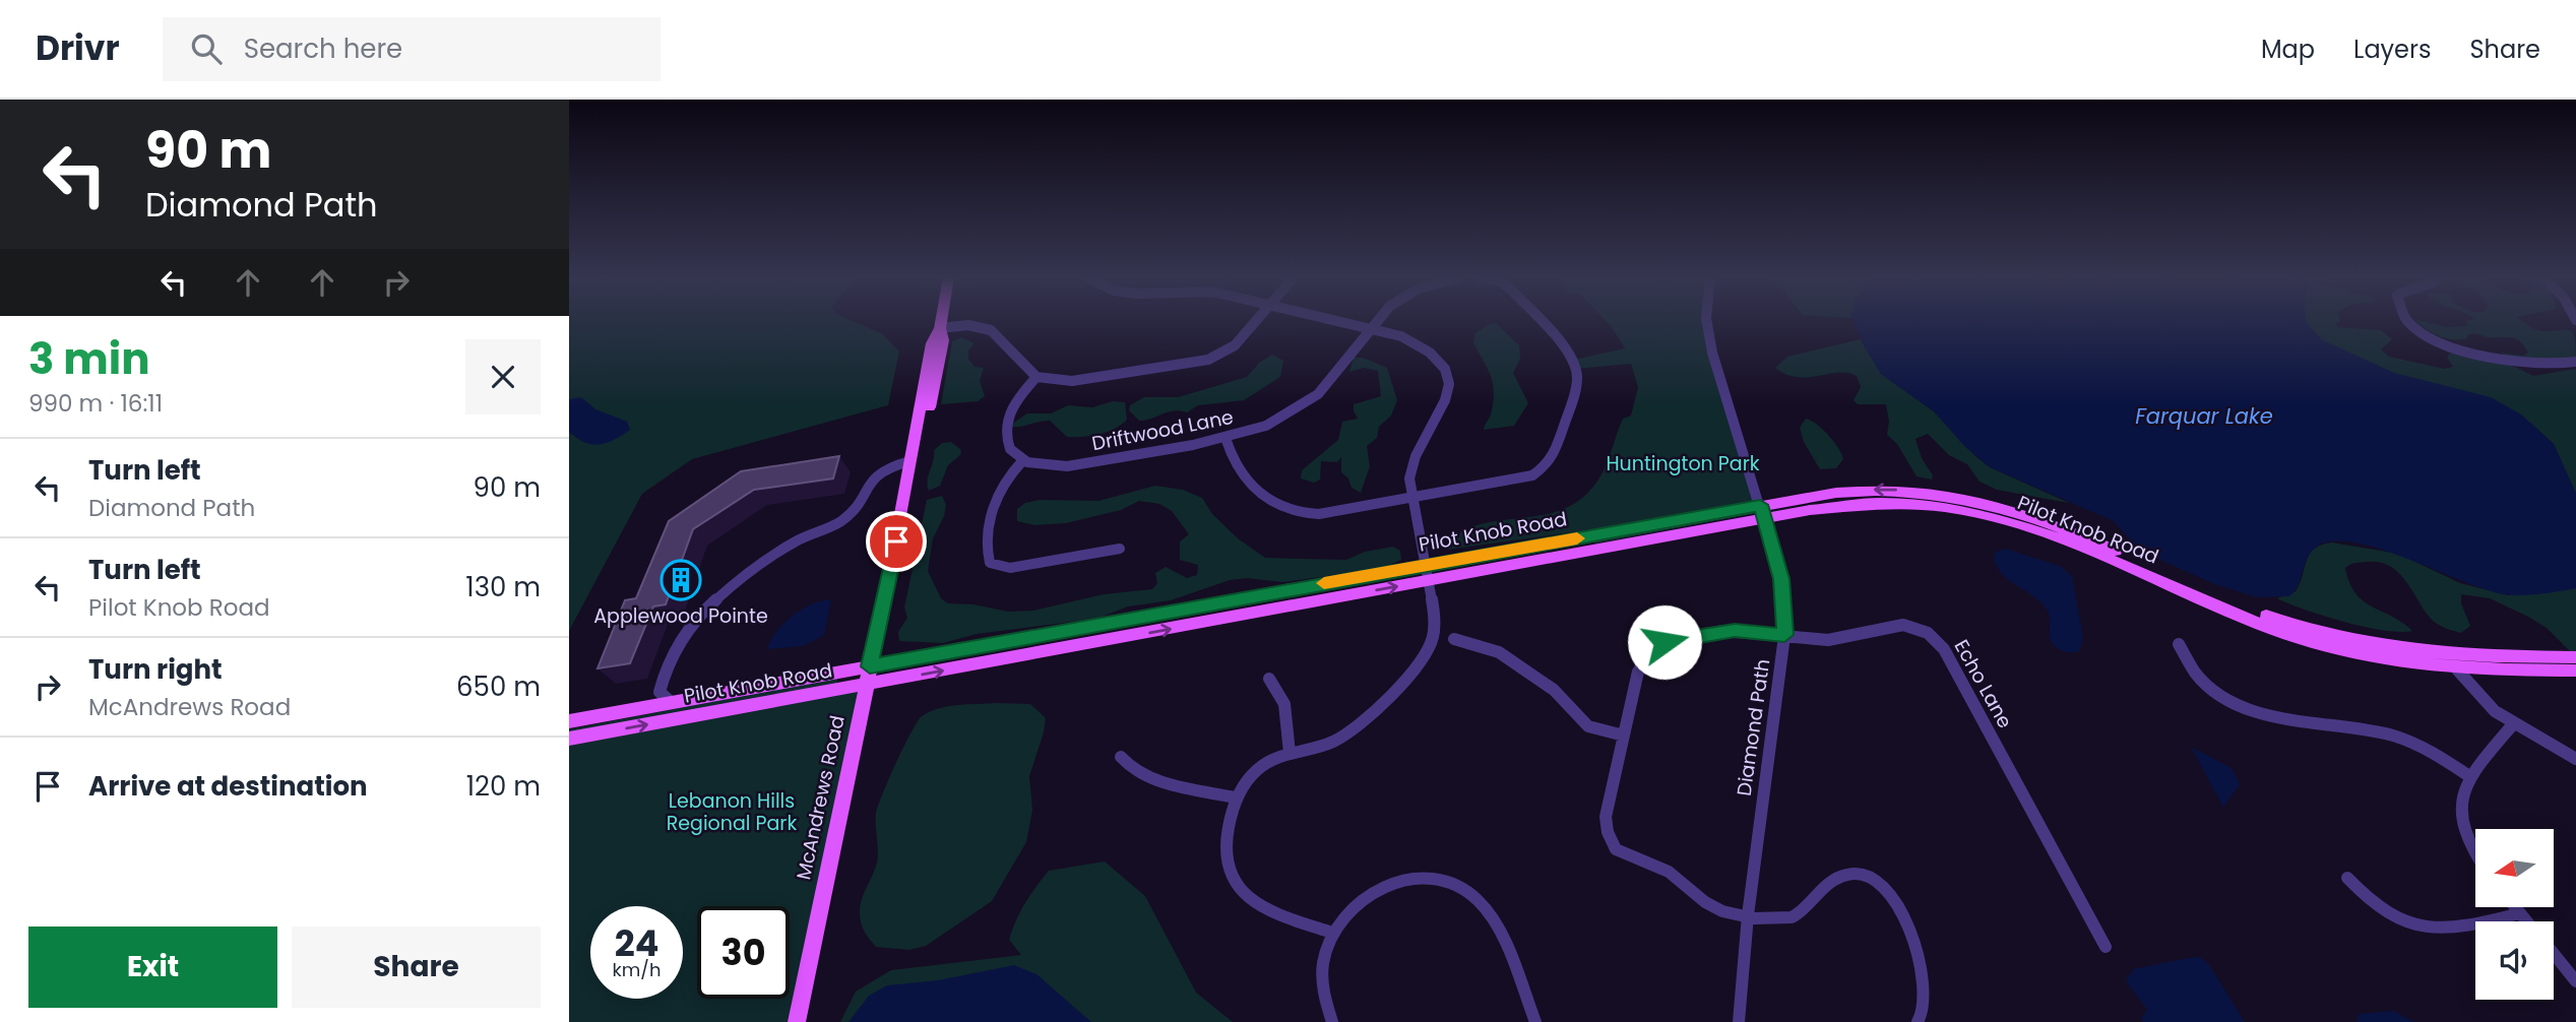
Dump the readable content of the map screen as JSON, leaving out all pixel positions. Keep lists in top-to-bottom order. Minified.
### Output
{"streets":{"main road":["Pilot Knob Road","McAndrews Road"],"street":["Driftwood Lane","Echo Lane","Diamond Path"]},"crossings":[["Pilot Knob Road","Diamond Path"],["Pilot Knob Road","McAndrews Road"],["Echo Lane","Diamond Path"]],"water":["Farquar Lake"],"parks":["Huntington Park","Lebanon Hills Regional Park"],"places":{"building":["Applewood Pointe"]},"north":"left","page":{"header":"Drivr","search":"Search here","nav":["Map","Layers","Share"],"turn":["90 m","Diamond Path"],"heading":["3 min","990 m · 16:11"],"list":[{"name":"Turn left","note":"Diamond Path","value":"90 m"},{"name":"Turn left","note":"Pilot Knob Road","value":"130 m"},{"name":"Turn right","note":"McAndrews Road","value":"650 m"},{"name":"Arrive at destination","value":"120 m"}],"speed":"24 km/h","limit":"30","buttons":["Exit","Share"]}}
